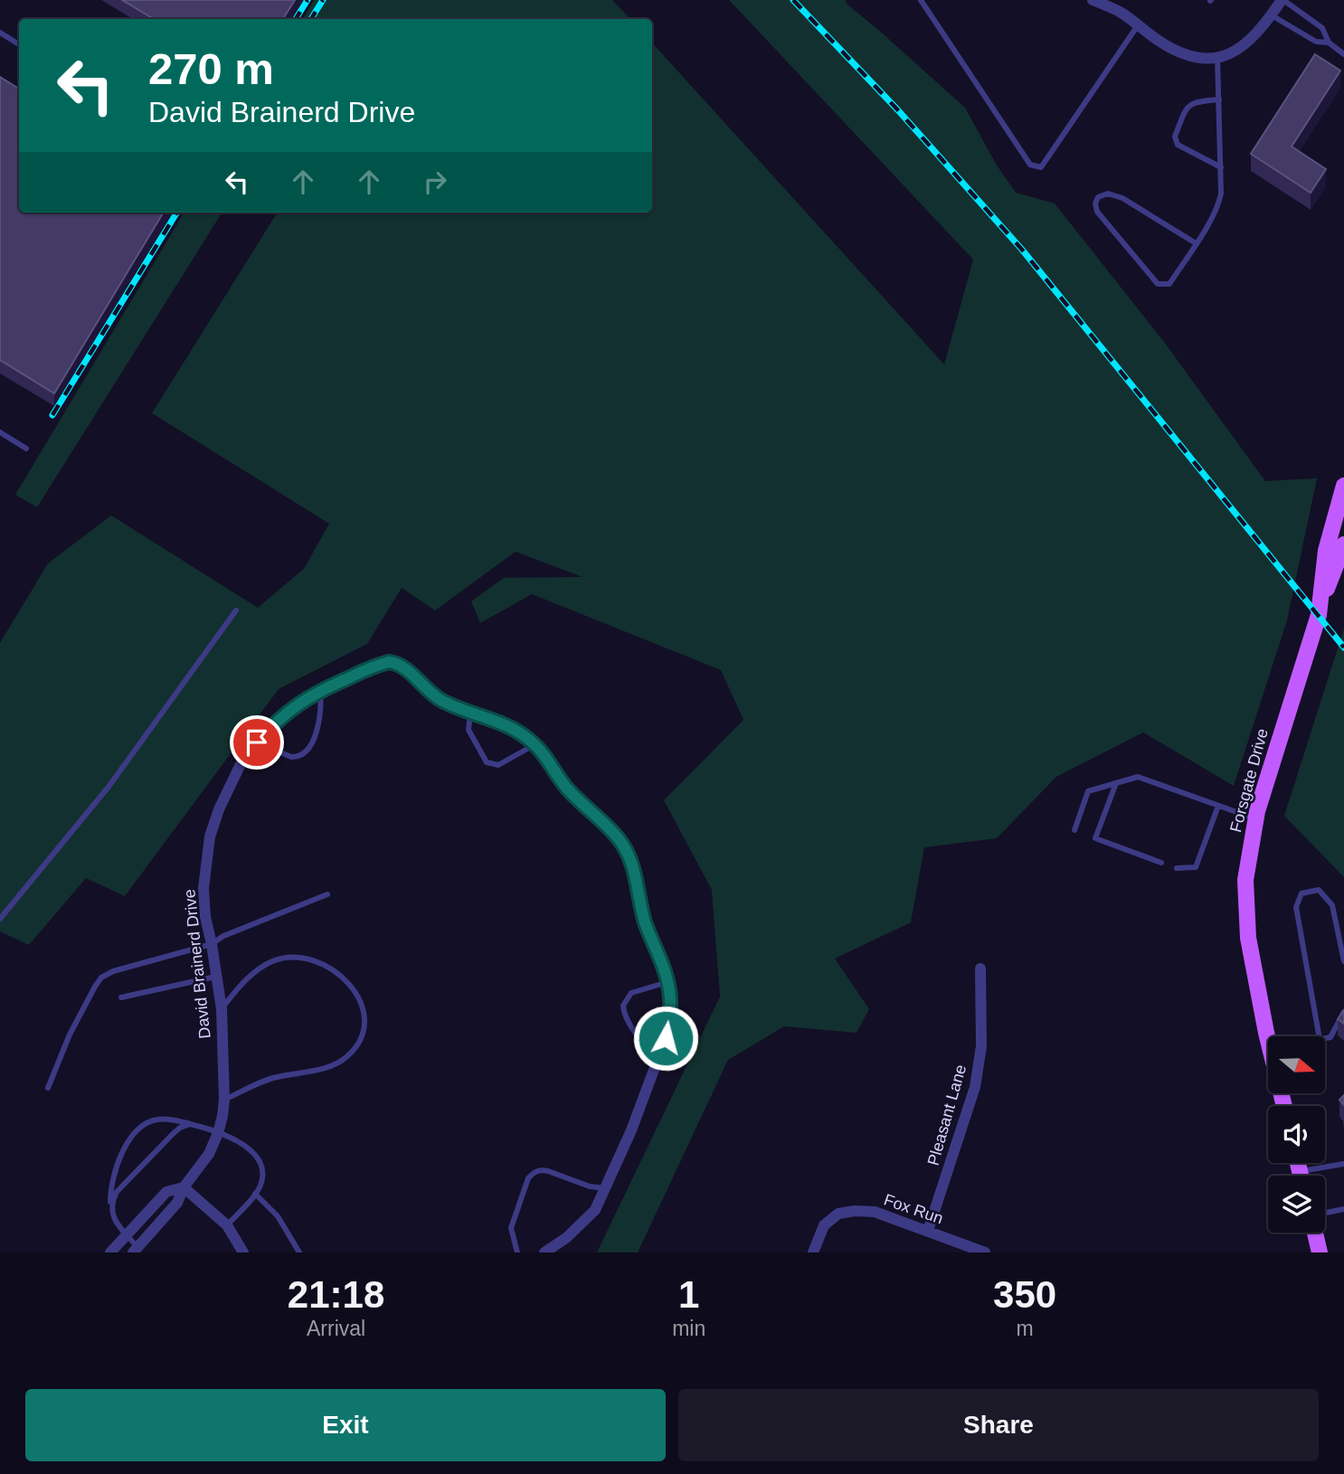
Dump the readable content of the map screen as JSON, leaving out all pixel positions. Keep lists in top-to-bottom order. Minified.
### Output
{"streets":{"main road":["Forsgate Drive"],"street":["David Brainerd Drive","Pleasant Lane","Fox Run"]},"crossings":[["Pleasant Lane","Fox Run"]],"north":"right","page":{"turn":["270 m","David Brainerd Drive"],"eta":["21:18","Arrival","1","min","350","m"],"buttons":["Exit","Share"]}}
